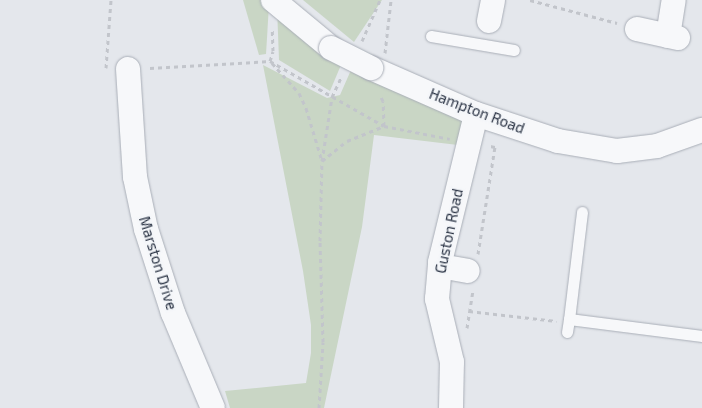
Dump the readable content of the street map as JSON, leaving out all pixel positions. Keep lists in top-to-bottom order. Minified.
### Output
{"streets":{"street":["Hampton Road","Guston Road","Marston Drive"]},"crossings":[["Hampton Road","Guston Road"]]}
